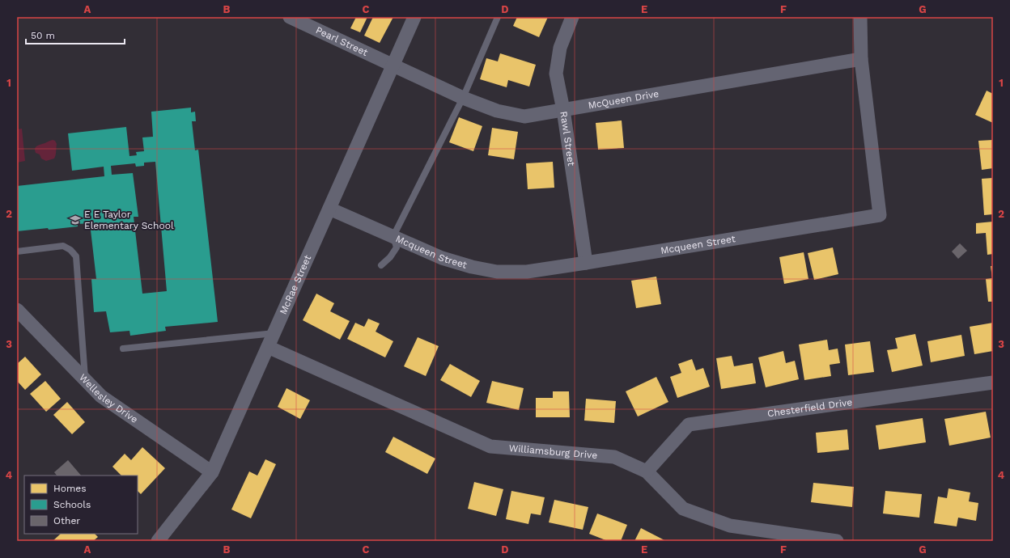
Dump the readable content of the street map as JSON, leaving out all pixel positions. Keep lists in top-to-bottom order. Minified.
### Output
{"streets":{"street":["Pearl Street","McQueen Drive","Rawl Street","Mcqueen Street","McRae Street","Wellesley Drive","Chesterfield Drive","Williamsburg Drive"]},"crossings":[["Pearl Street","McQueen Drive"],["Pearl Street","McRae Street"],["McQueen Drive","Rawl Street"],["McQueen Drive","Mcqueen Street"],["McQueen Drive","McRae Street"],["Rawl Street","Mcqueen Street"],["Mcqueen Street","McRae Street"],["McRae Street","Wellesley Drive"],["McRae Street","Williamsburg Drive"],["Chesterfield Drive","Williamsburg Drive"]],"places":{"school or university":["E E Taylor Elementary School"]},"legend":["Homes","Schools","Other"],"scale_bar":"50 m","grid":{"columns":["A","B","C","D","E","F","G"],"rows":["1","2","3","4"]}}
